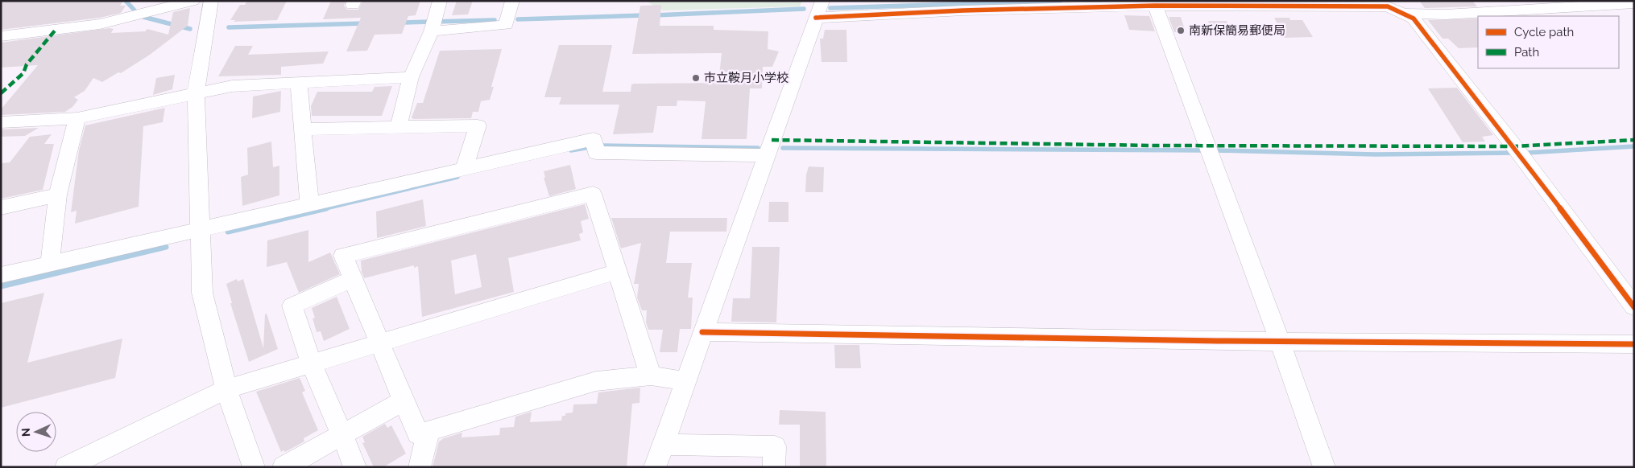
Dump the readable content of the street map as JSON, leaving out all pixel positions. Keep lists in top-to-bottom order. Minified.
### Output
{"places":["南新保簡易郵便局","市立鞍月小学校"],"legend":["Cycle path","Path"],"north":"left"}
